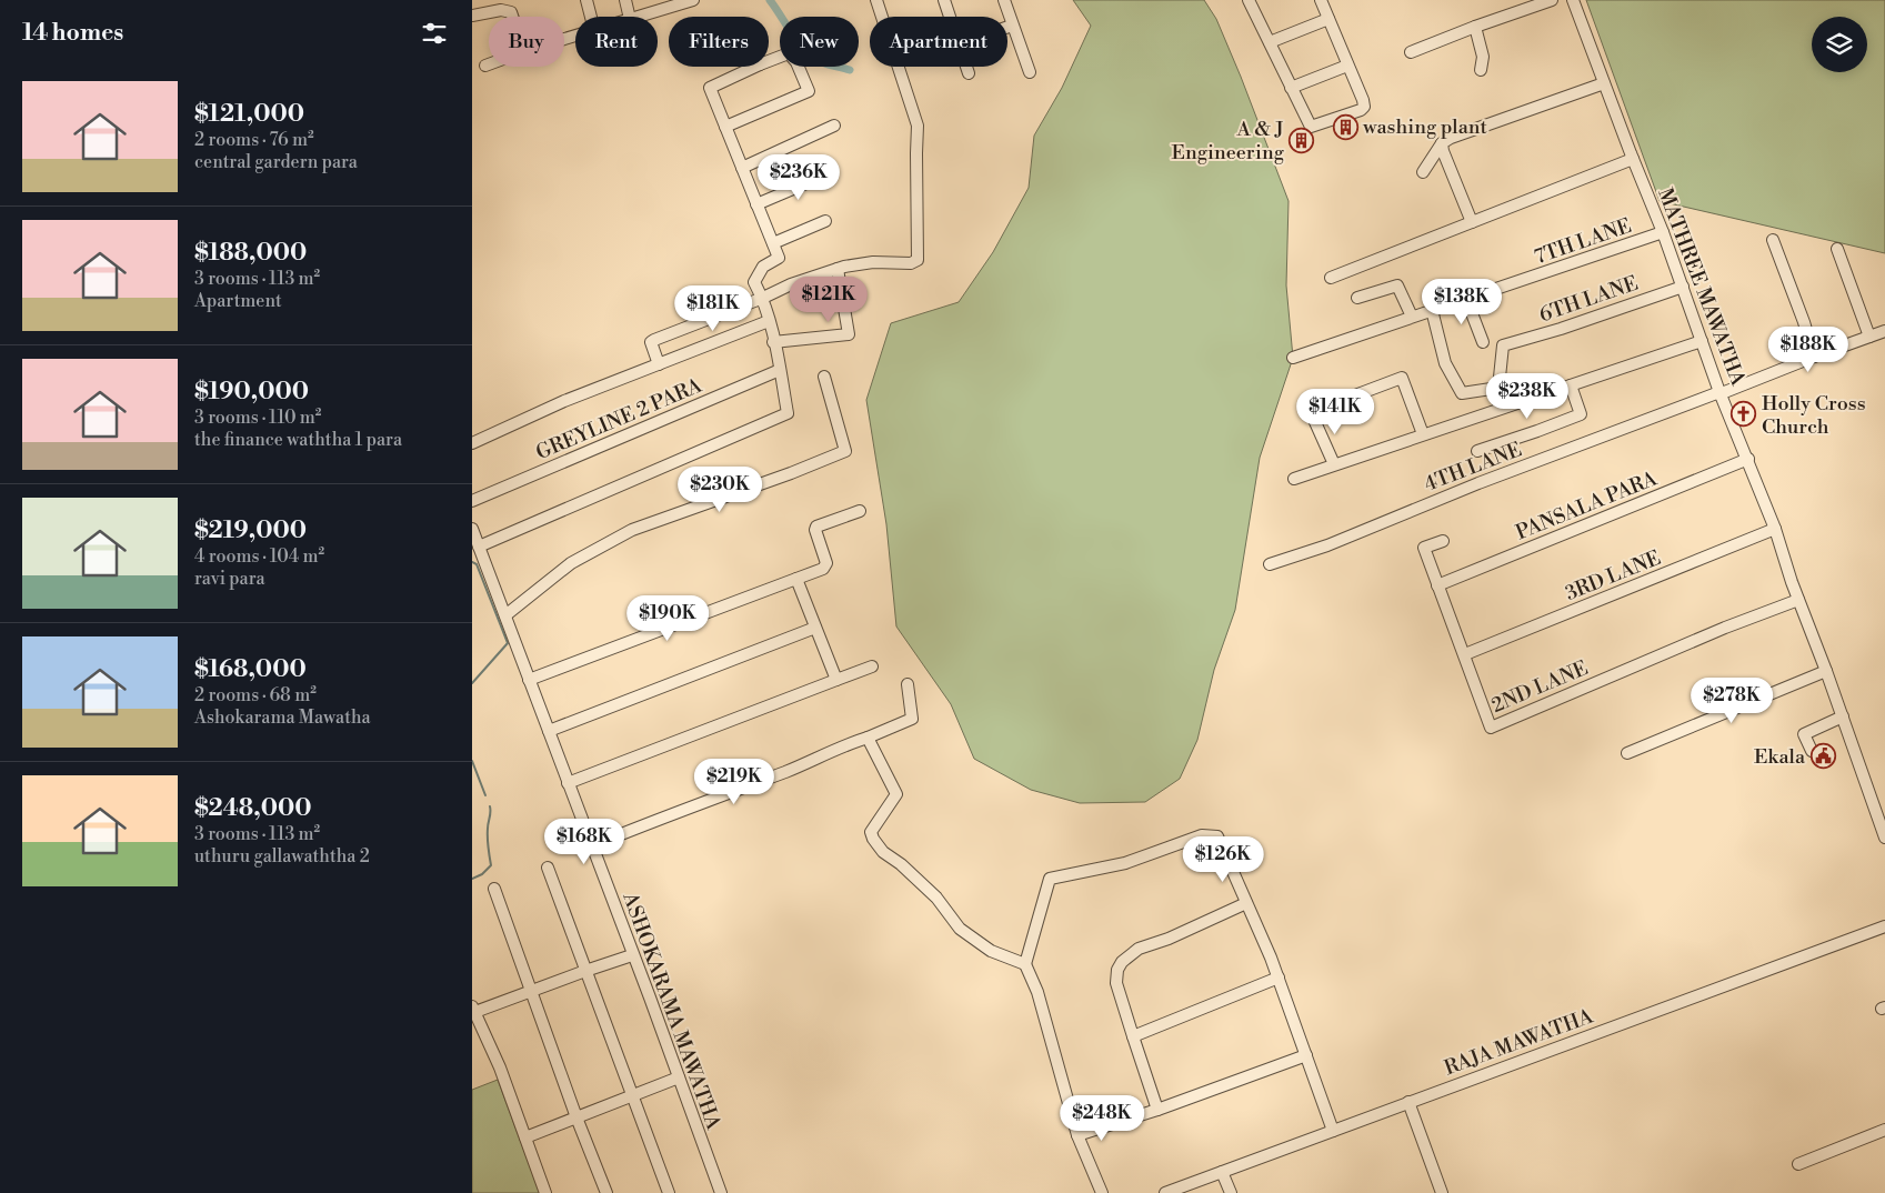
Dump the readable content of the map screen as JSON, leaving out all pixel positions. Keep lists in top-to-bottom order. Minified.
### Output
{"streets":{"street":["7TH LANE","MATHREE MAWATHA","6TH LANE","GREYLINE 2 PARA","4TH LANE","PANSALA PARA","3RD LANE","2ND LANE","ASHOKARAMA MAWATHA","RAJA MAWATHA"]},"crossings":[["7TH LANE","MATHREE MAWATHA"],["MATHREE MAWATHA","6TH LANE"],["MATHREE MAWATHA","4TH LANE"],["MATHREE MAWATHA","PANSALA PARA"],["MATHREE MAWATHA","3RD LANE"],["MATHREE MAWATHA","2ND LANE"],["PANSALA PARA","2ND LANE"],["3RD LANE","2ND LANE"]],"places":{"building":["washing plant","A & J Engineering"],"church":["Holly Cross Church"],"public building":["Ekala"]},"page":{"heading":"14 homes","chip":["Buy","Rent","Filters","New","Apartment"],"list":[{"name":"$121,000","note":"2 rooms · 76 m² · central gardern para"},{"name":"$188,000","note":"3 rooms · 113 m² · Apartment"},{"name":"$190,000","note":"3 rooms · 110 m² · the finance waththa 1 para"},{"name":"$219,000","note":"4 rooms · 104 m² · ravi para"},{"name":"$168,000","note":"2 rooms · 68 m² · Ashokarama Mawatha"},{"name":"$248,000","note":"3 rooms · 113 m² · uthuru gallawaththa 2"}],"price":["$236K","$121K","$138K","$181K","$188K","$238K","$141K","$230K","$190K","$278K","$219K","$168K","$126K","$248K"]}}
